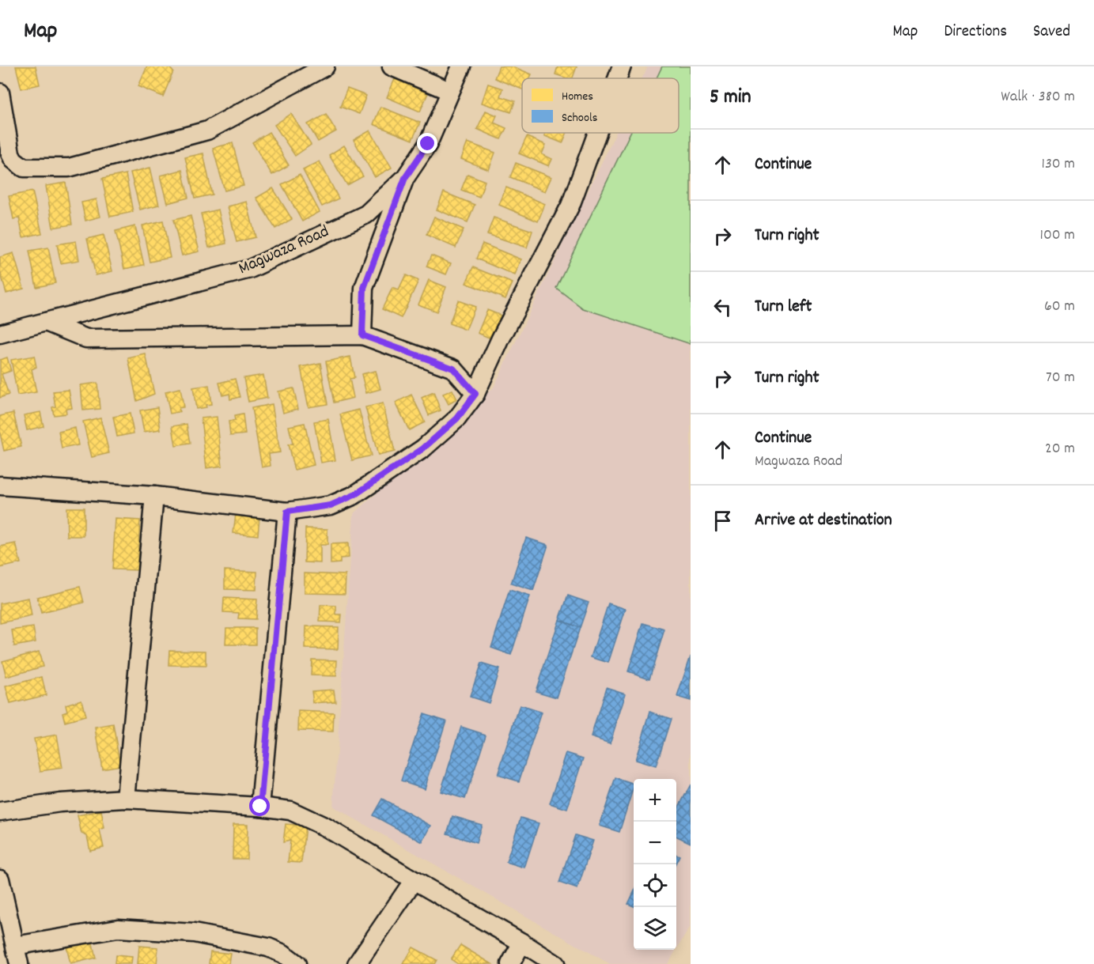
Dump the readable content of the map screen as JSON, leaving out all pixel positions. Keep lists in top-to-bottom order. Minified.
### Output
{"streets":{"street":["Magwaza Road"]},"legend":["Homes","Schools"],"page":{"header":"Map","nav":["Map","Directions","Saved"],"heading":["5 min","Walk · 380 m"],"list":[["Continue","130 m"],["Turn right","100 m"],["Turn left","60 m"],["Turn right","70 m"],["Continue","Magwaza Road","20 m"],"Arrive at destination"],"map_buttons":["+","−"]}}
